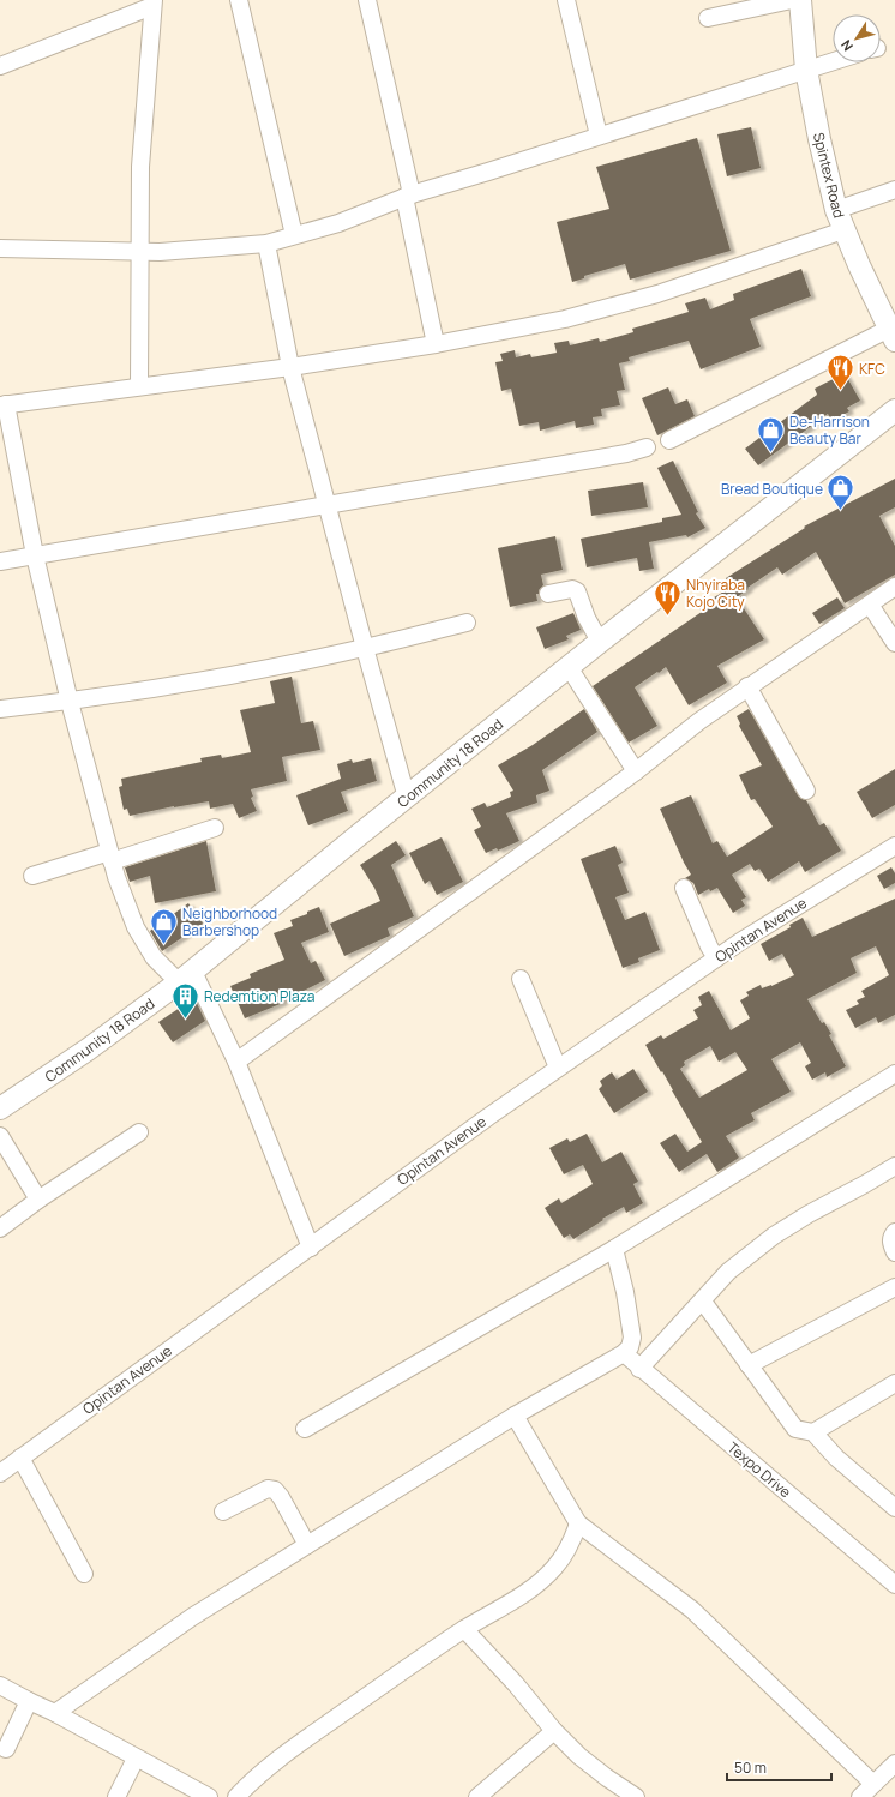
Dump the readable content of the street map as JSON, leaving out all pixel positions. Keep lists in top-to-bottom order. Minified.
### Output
{"streets":{"main road":["Spintex Road","Community 18 Road"],"street":["Opintan Avenue","Texpo Drive"]},"places":{"restaurant":["KFC","Nhyiraba Kojo City"],"shop":["De-Harrison Beauty Bar","Bread Boutique","Neighborhood Barbershop"],"building":["Redemtion Plaza"]},"scale_bar":"50 m","north":"bottom left"}
